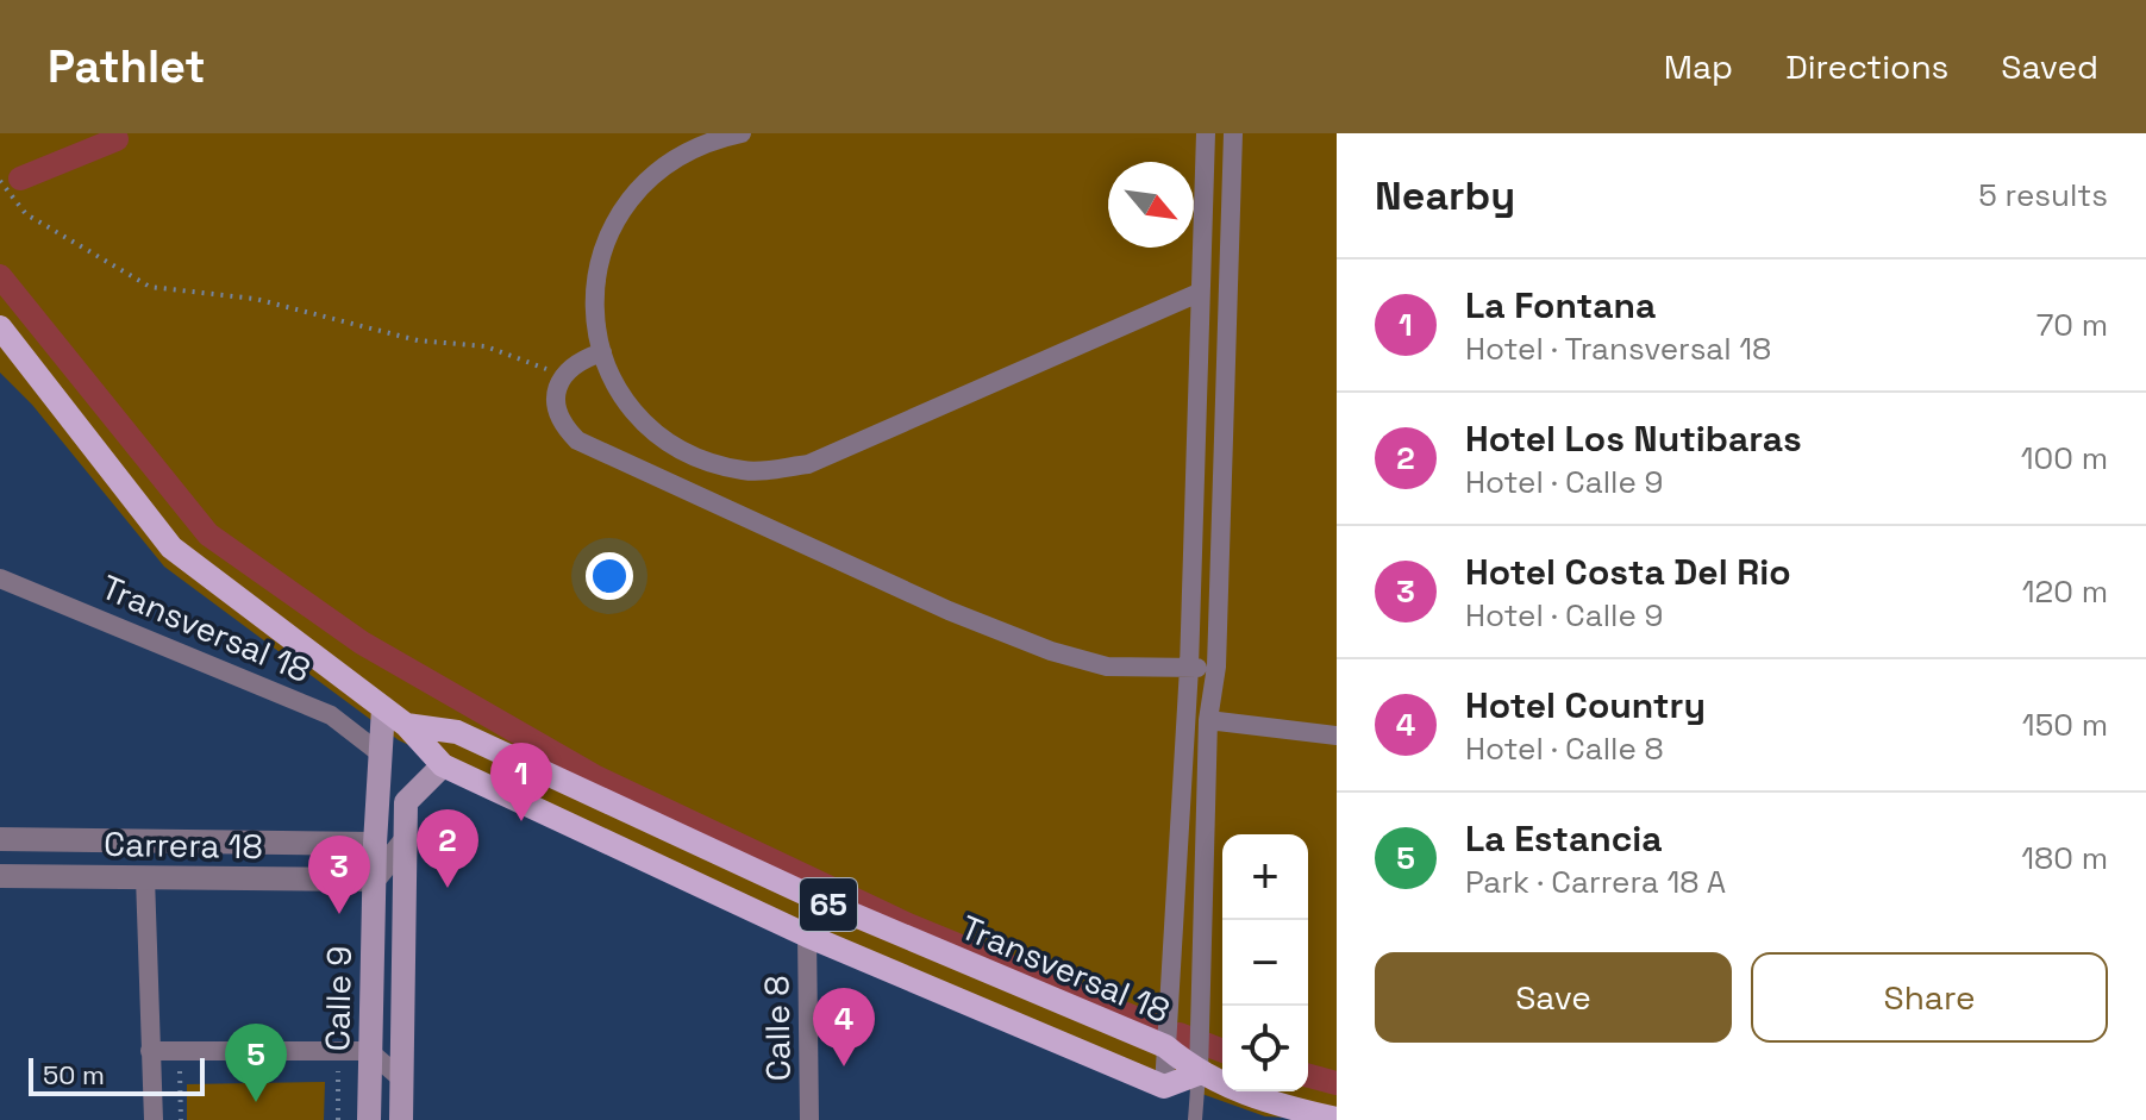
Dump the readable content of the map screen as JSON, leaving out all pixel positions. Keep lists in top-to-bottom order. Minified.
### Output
{"streets":{"main road":["Transversal 18","65","Calle 9"],"street":["Carrera 18","Calle 8"]},"crossings":[["Transversal 18","65"],["Transversal 18","Calle 9"],["Transversal 18","Calle 8"],["Carrera 18","Calle 9"],["65","Calle 9"]],"scale_bar":"50 m","north":"bottom right","page":{"header":"Pathlet","nav":["Map","Directions","Saved"],"heading":["Nearby","5 results"],"list":[{"mark":"1","name":"La Fontana","note":"Hotel · Transversal 18","value":"70 m"},{"mark":"2","name":"Hotel Los Nutibaras","note":"Hotel · Calle 9","value":"100 m"},{"mark":"3","name":"Hotel Costa Del Rio","note":"Hotel · Calle 9","value":"120 m"},{"mark":"4","name":"Hotel Country","note":"Hotel · Calle 8","value":"150 m"},{"mark":"5","name":"La Estancia","note":"Park · Carrera 18 A","value":"180 m"}],"pins":["1","2","3","4","5"],"map_buttons":["+","−"],"buttons":["Save","Share"],"scale":"50 m"}}
